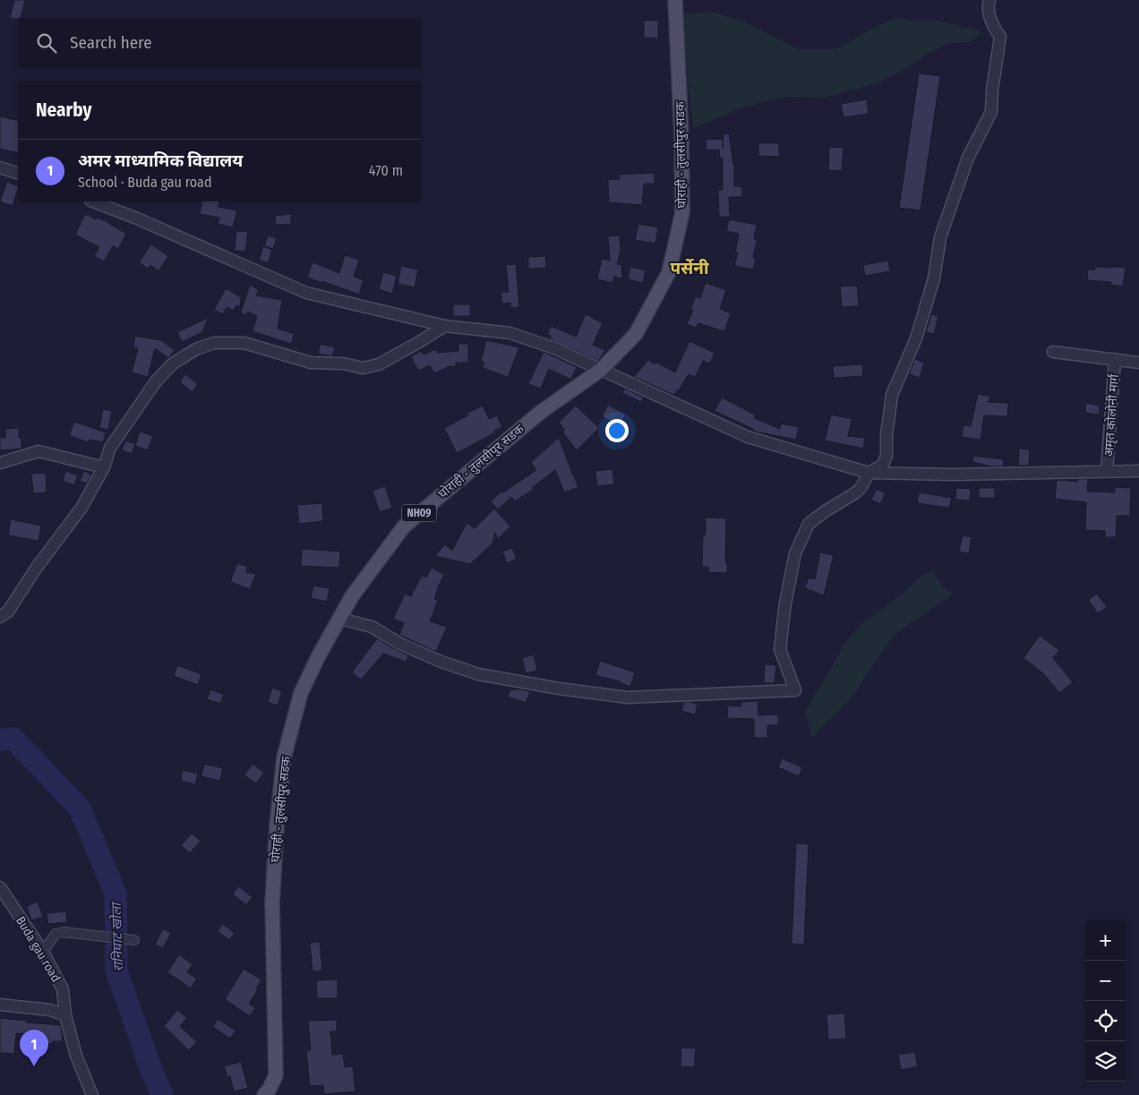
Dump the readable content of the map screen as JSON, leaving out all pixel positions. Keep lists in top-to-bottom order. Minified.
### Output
{"streets":{"main road":["घोराही - तुलसीपुर सडक","NH09"],"street":["अमृत कोलोनी मार्ग","Buda gau road"]},"districts":["पर्सेनी"],"water":["रानिघाट खोला"],"page":{"search":"Search here","heading":"Nearby","list":[{"mark":"1","name":"अमर माध्यामिक विद्यालय","note":"School · Buda gau road","value":"470 m"}],"map_buttons":["+","−"],"pins":"1"}}
